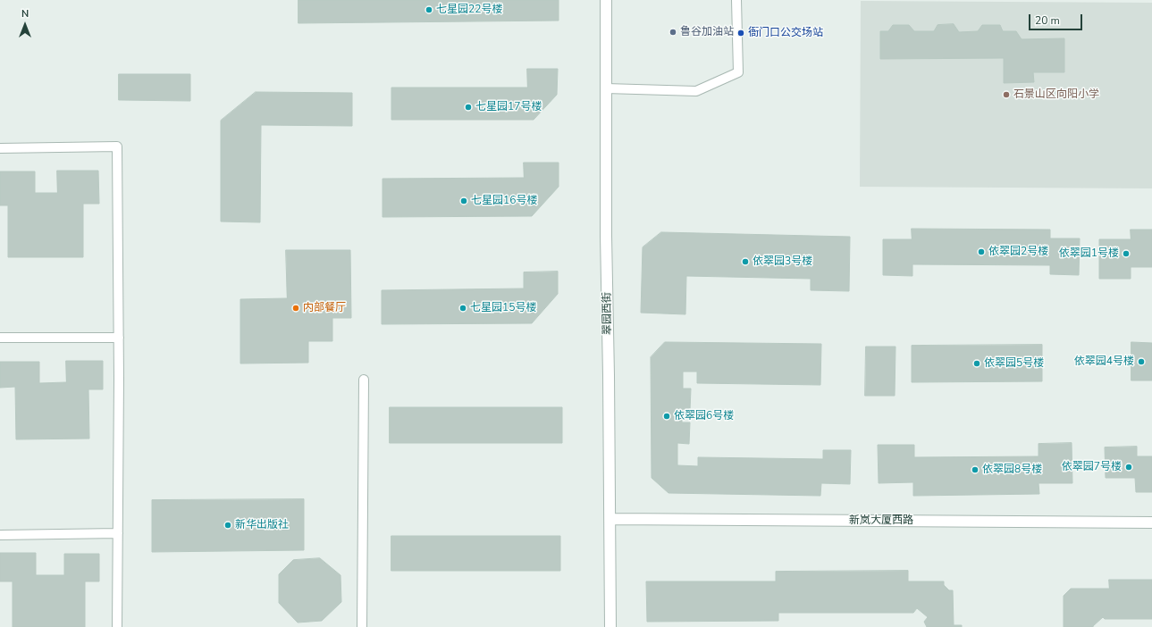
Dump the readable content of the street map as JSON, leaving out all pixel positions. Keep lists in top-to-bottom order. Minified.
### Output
{"streets":{"street":["翠园西街","新岚大厦西路"]},"crossings":[["翠园西街","新岚大厦西路"]],"places":["七星园22号楼","鲁谷加油站","衙门口公交场站","石景山区向阳小学","七星园17号楼","七星园16号楼","依翠园2号楼","依翠园1号楼","依翠园3号楼","内部餐厅","七星园15号楼","依翠园4号楼","依翠园5号楼","依翠园6号楼","依翠园7号楼","依翠园8号楼","新华出版社"],"scale_bar":"20 m","north":"top"}
